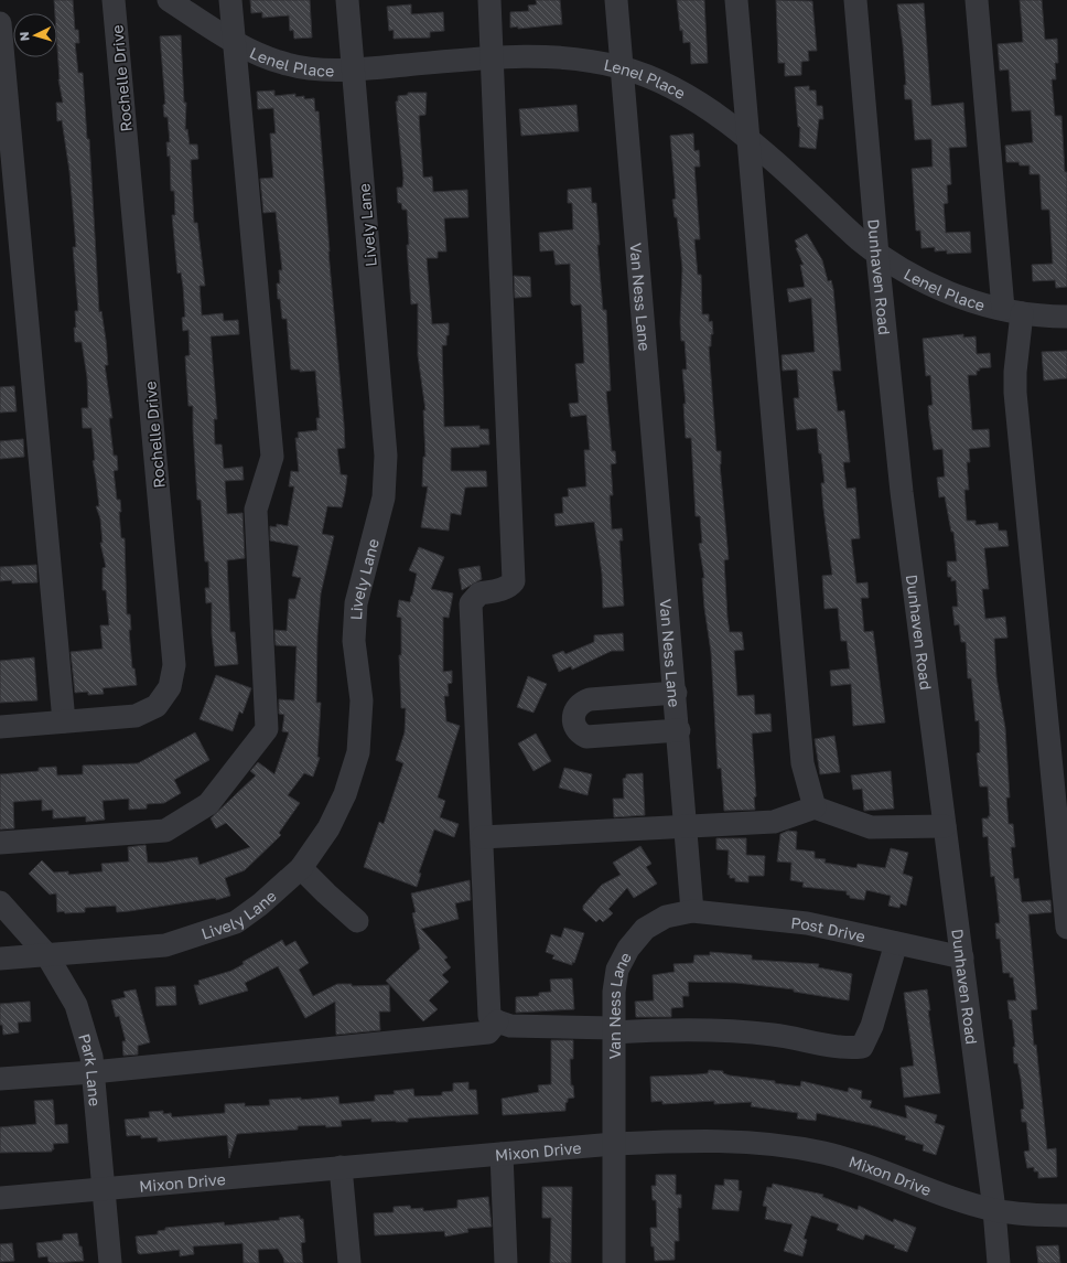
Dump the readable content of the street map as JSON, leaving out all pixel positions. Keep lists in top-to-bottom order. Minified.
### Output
{"streets":{"street":["Lenel Place","Rochelle Drive","Lively Lane","Dunhaven Road","Van Ness Lane","Post Drive","Park Lane","Mixon Drive"]},"crossings":[["Lenel Place","Lively Lane"],["Lenel Place","Dunhaven Road"],["Lenel Place","Van Ness Lane"],["Lively Lane","Park Lane"],["Dunhaven Road","Post Drive"],["Dunhaven Road","Mixon Drive"],["Van Ness Lane","Post Drive"],["Van Ness Lane","Mixon Drive"],["Park Lane","Mixon Drive"]],"north":"left"}
